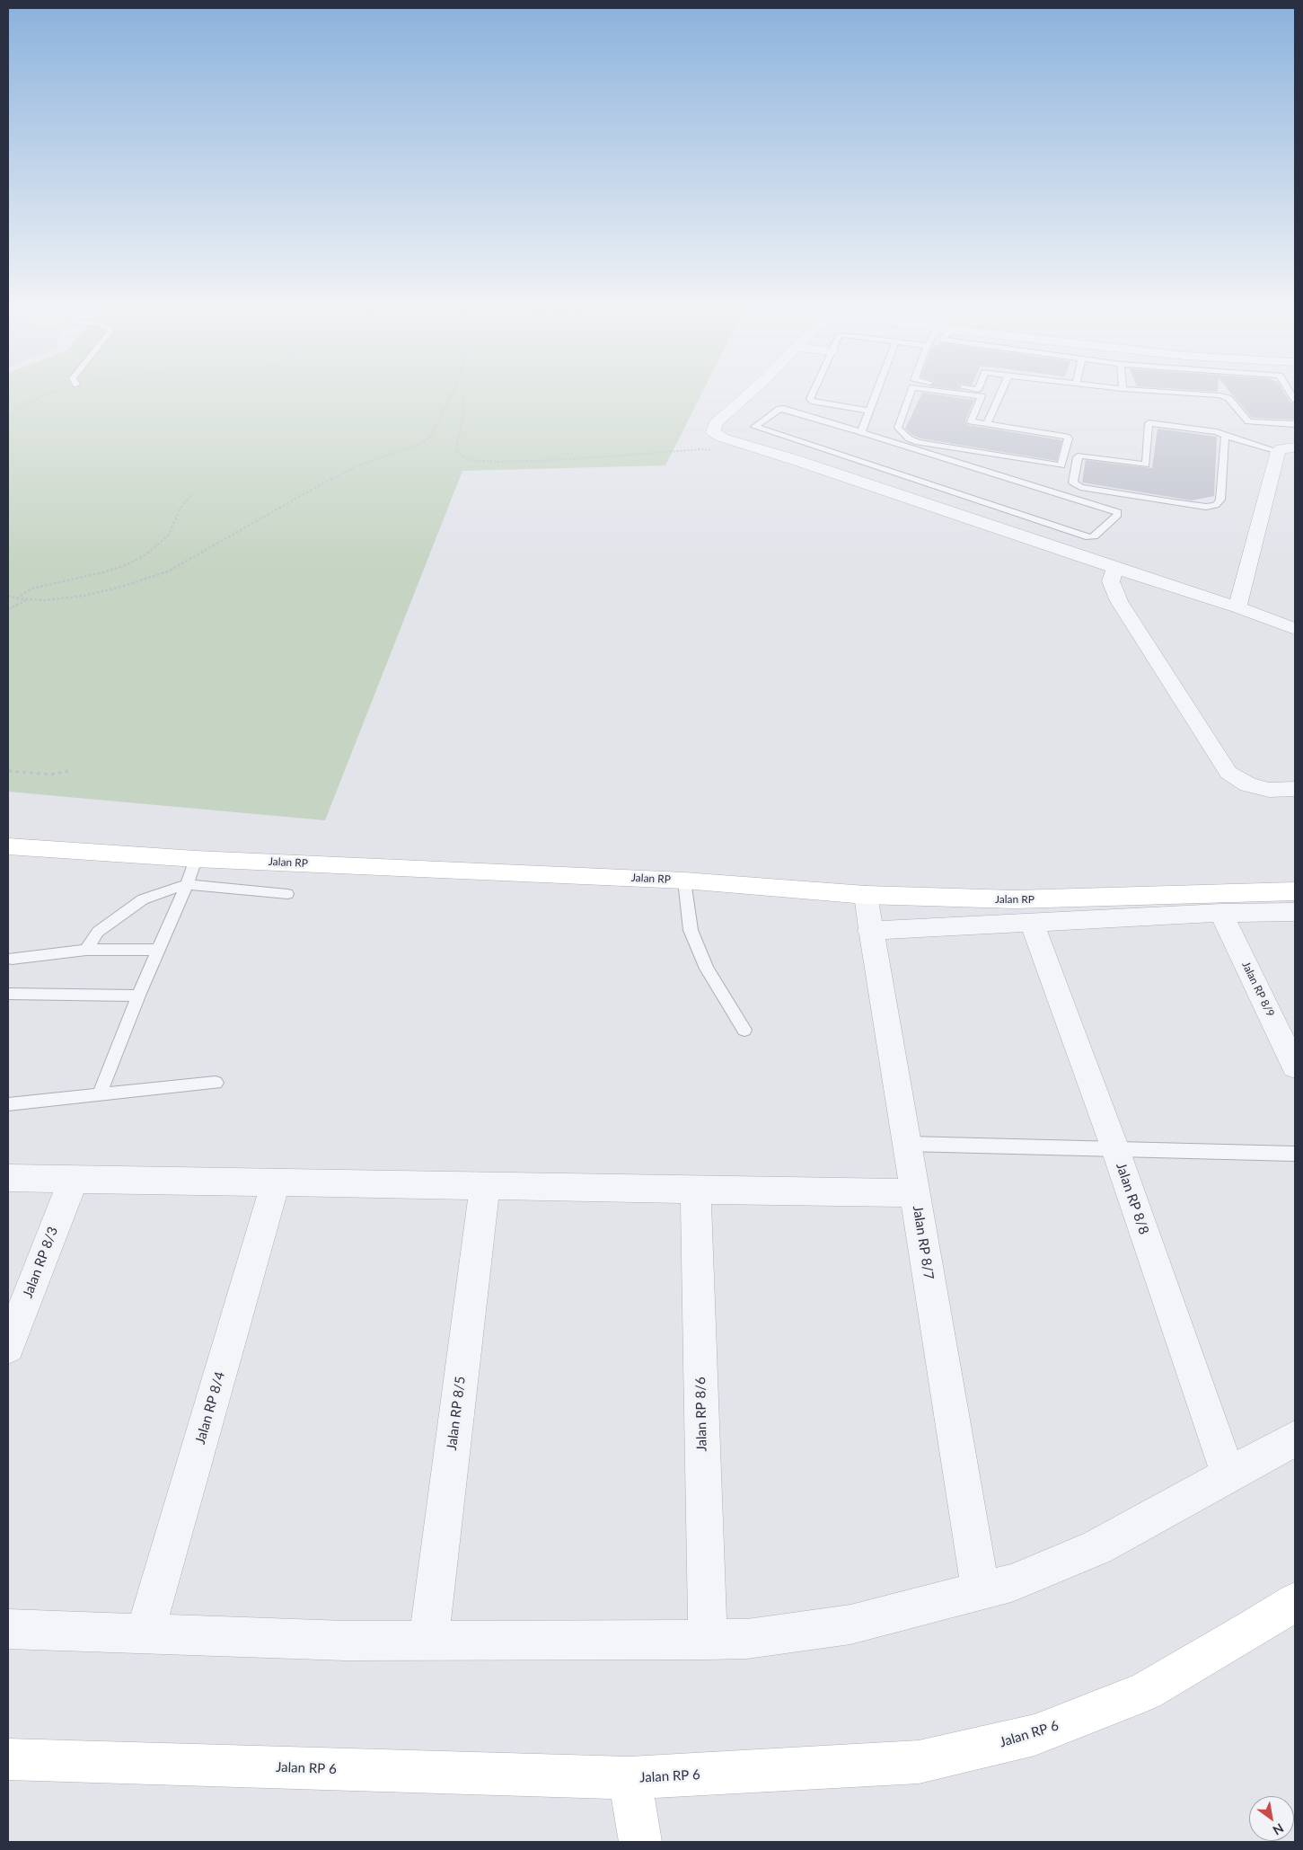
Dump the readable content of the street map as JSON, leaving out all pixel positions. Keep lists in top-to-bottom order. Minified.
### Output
{"streets":{"street":["Jalan RP","Jalan RP 8/9","Jalan RP 8/8","Jalan RP 8/7","Jalan RP 8/3","Jalan RP 8/4","Jalan RP 8/5","Jalan RP 8/6","Jalan RP 6"]},"crossings":[["Jalan RP","Jalan RP 8/7"]],"north":"bottom right"}
